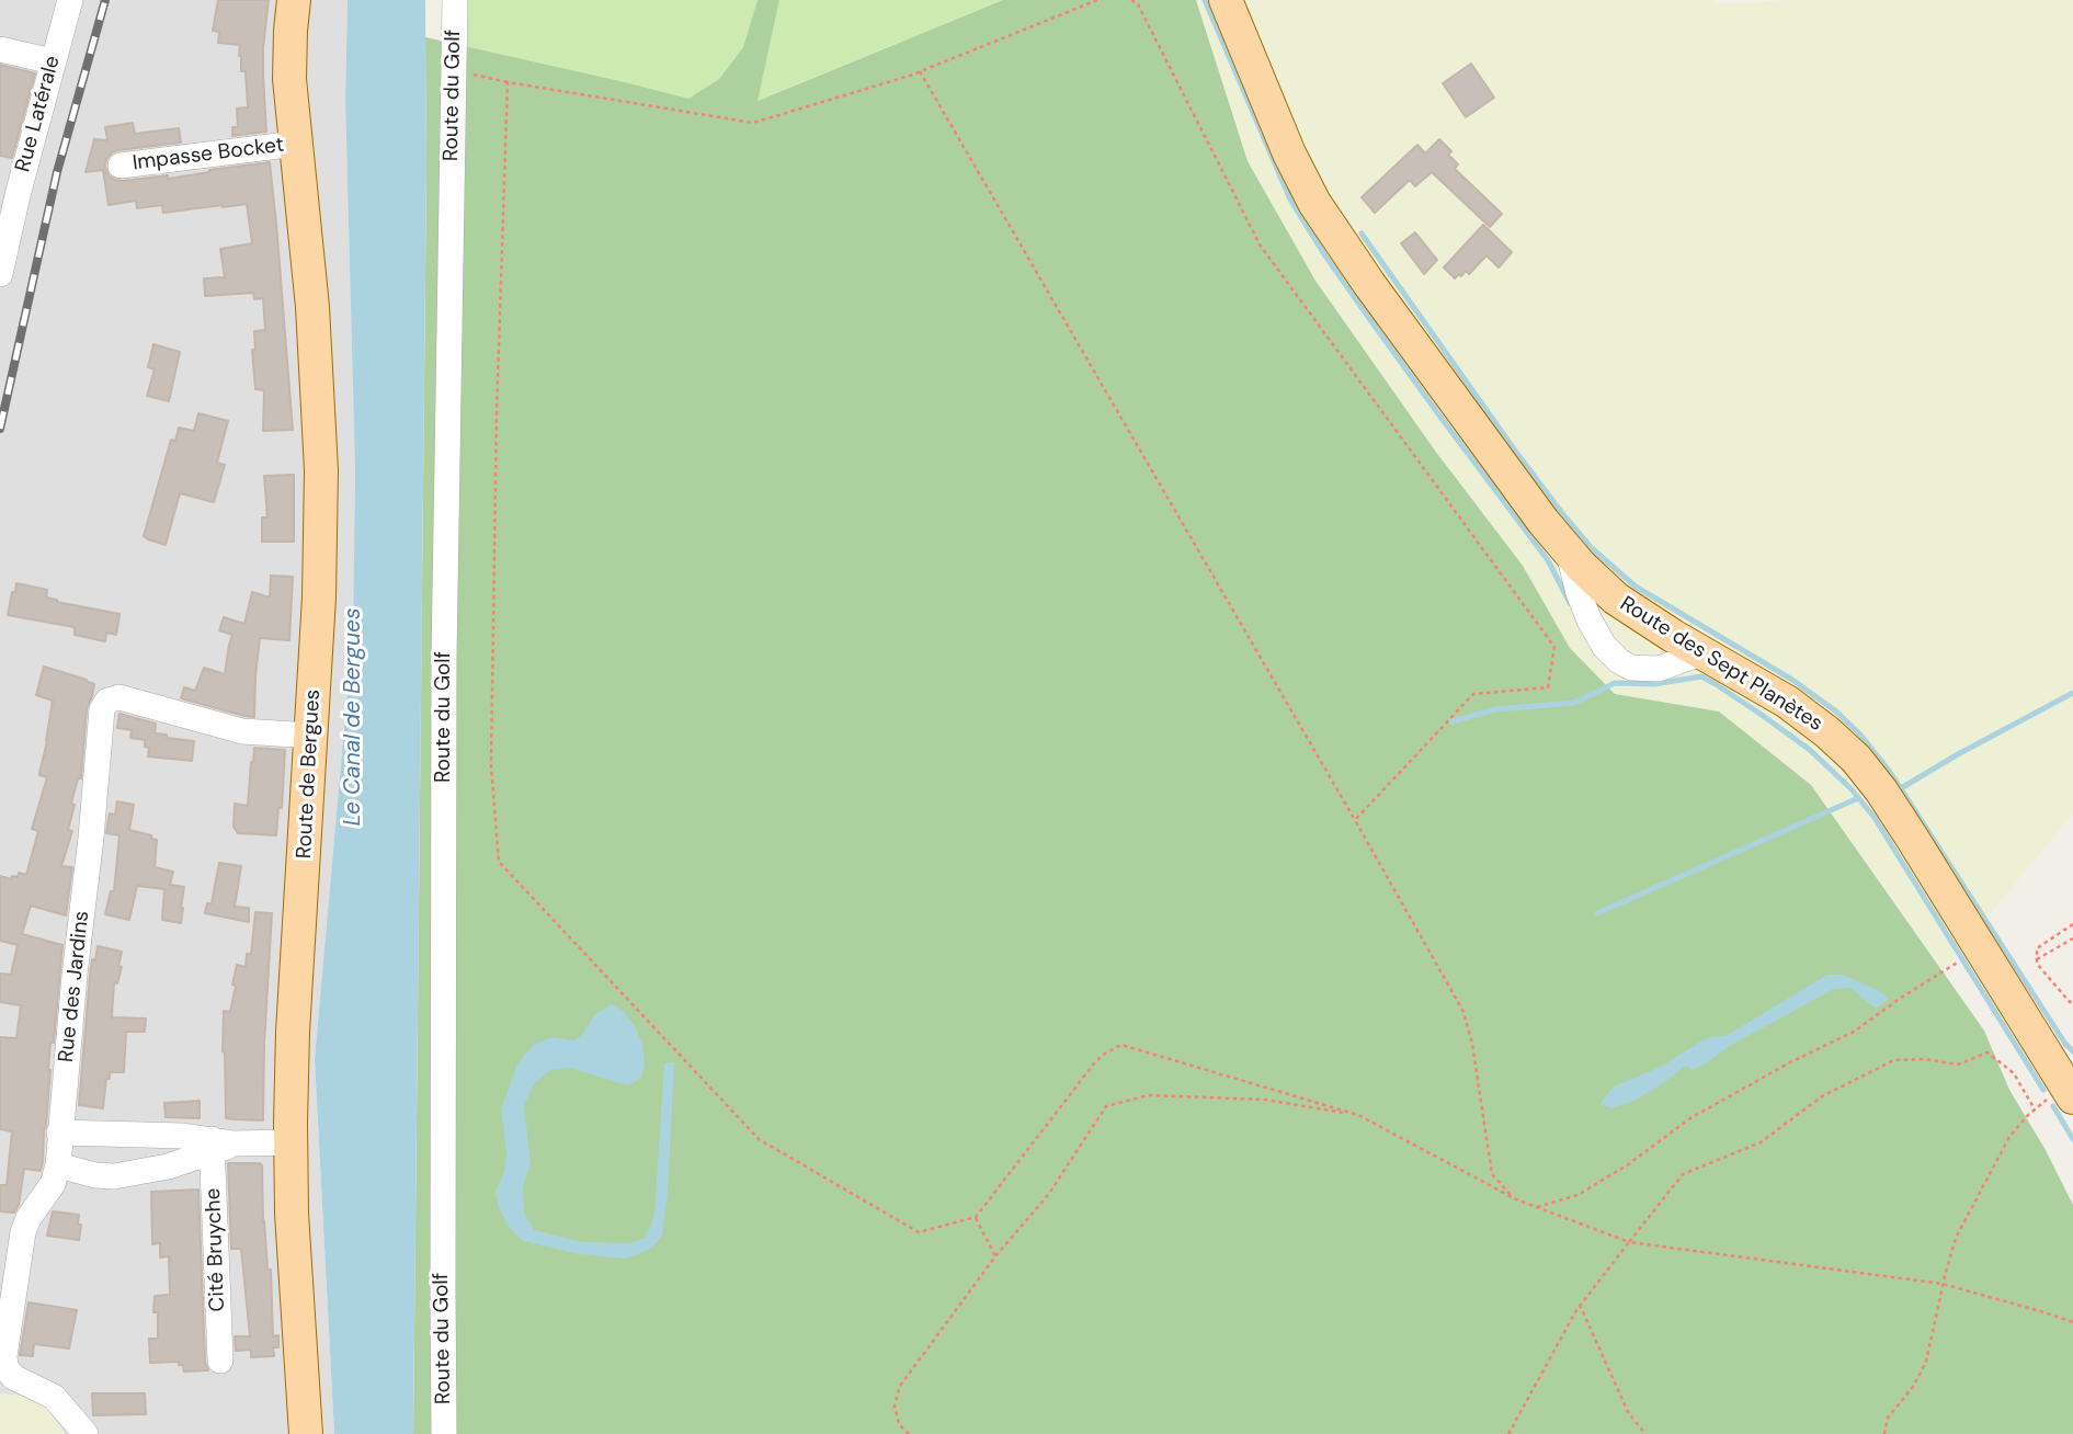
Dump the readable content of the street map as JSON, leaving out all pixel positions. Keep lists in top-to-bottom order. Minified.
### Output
{"streets":{"main road":["Route des Sept Planètes","Route de Bergues"],"street":["Route du Golf","Rue Latérale","Impasse Bocket","Rue des Jardins","Cité Bruyche"]},"crossings":[["Impasse Bocket","Route de Bergues"],["Route de Bergues","Rue des Jardins"]],"water":["Le Canal de Bergues"]}
